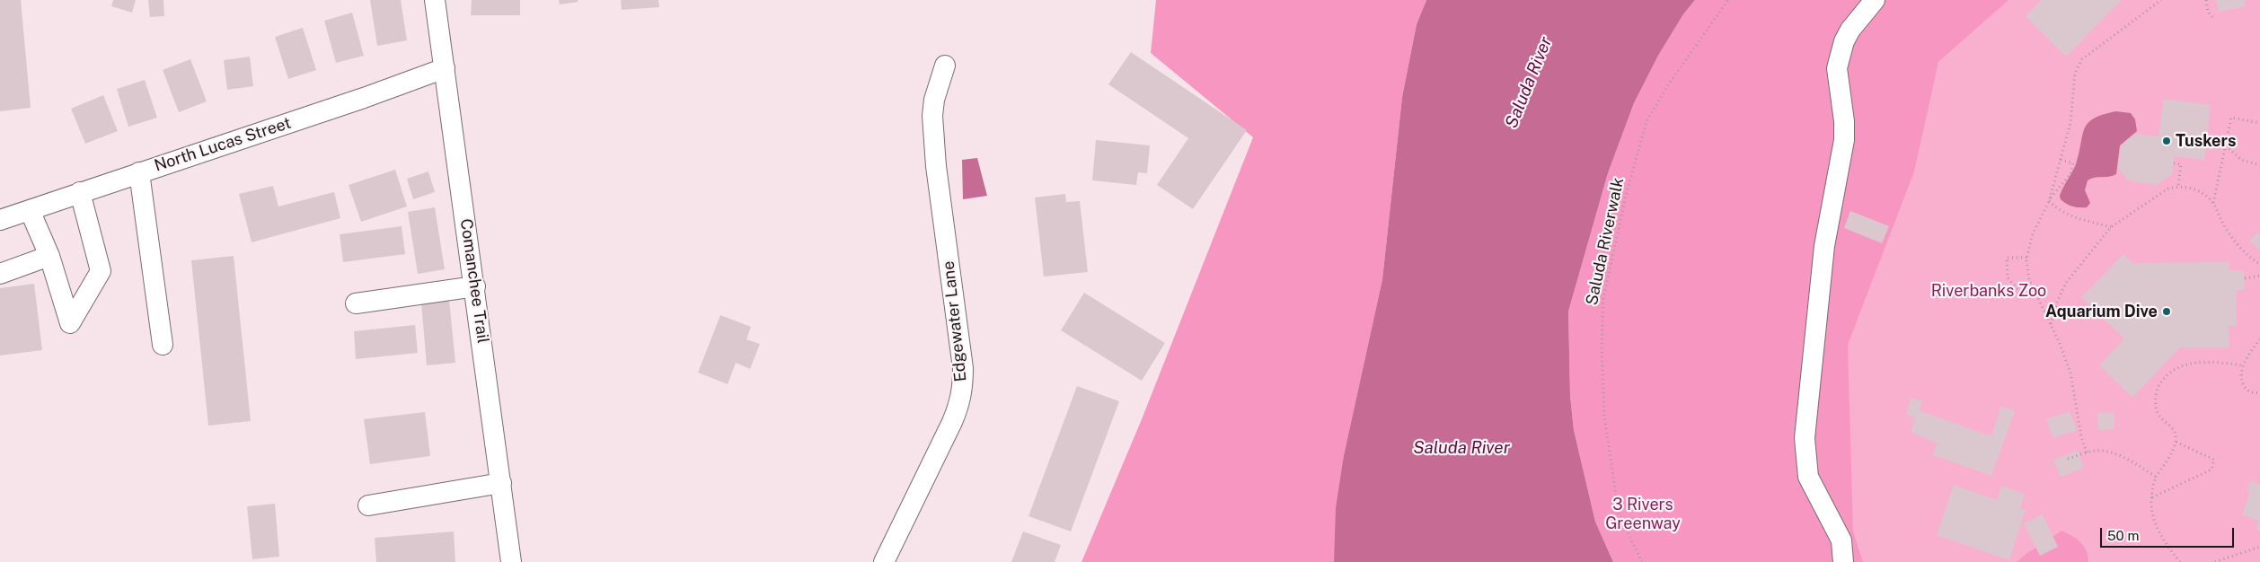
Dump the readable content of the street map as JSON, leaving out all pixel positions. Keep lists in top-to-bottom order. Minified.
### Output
{"streets":{"street":["North Lucas Street","Comanchee Trail","Edgewater Lane"],"path":["Saluda Riverwalk"]},"crossings":[["North Lucas Street","Comanchee Trail"]],"water":["Saluda River"],"parks":["Riverbanks Zoo","3 Rivers Greenway"],"places":["Tuskers","Aquarium Dive"],"scale_bar":"50 m"}
